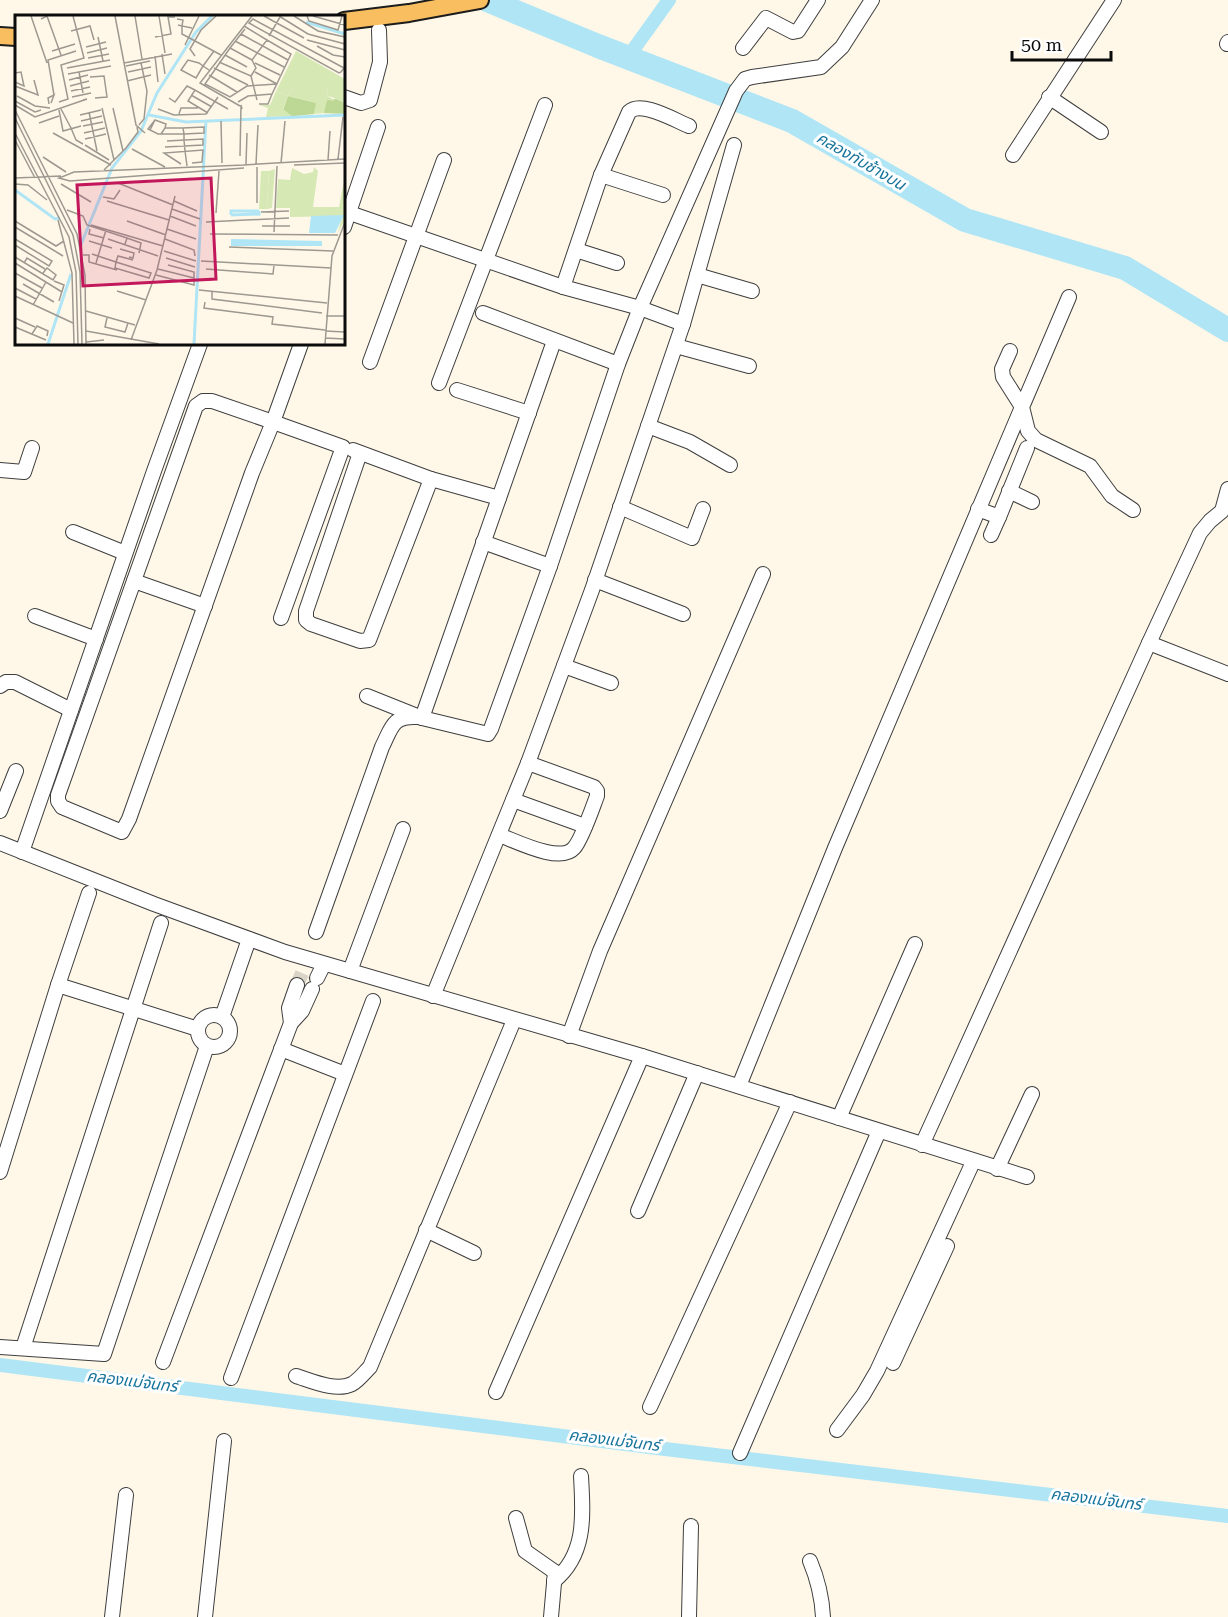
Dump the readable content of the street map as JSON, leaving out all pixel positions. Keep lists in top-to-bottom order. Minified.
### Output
{"water":["คลองทับช้างบน","คลองแม่จันทร์"],"scale_bar":"50 m"}
